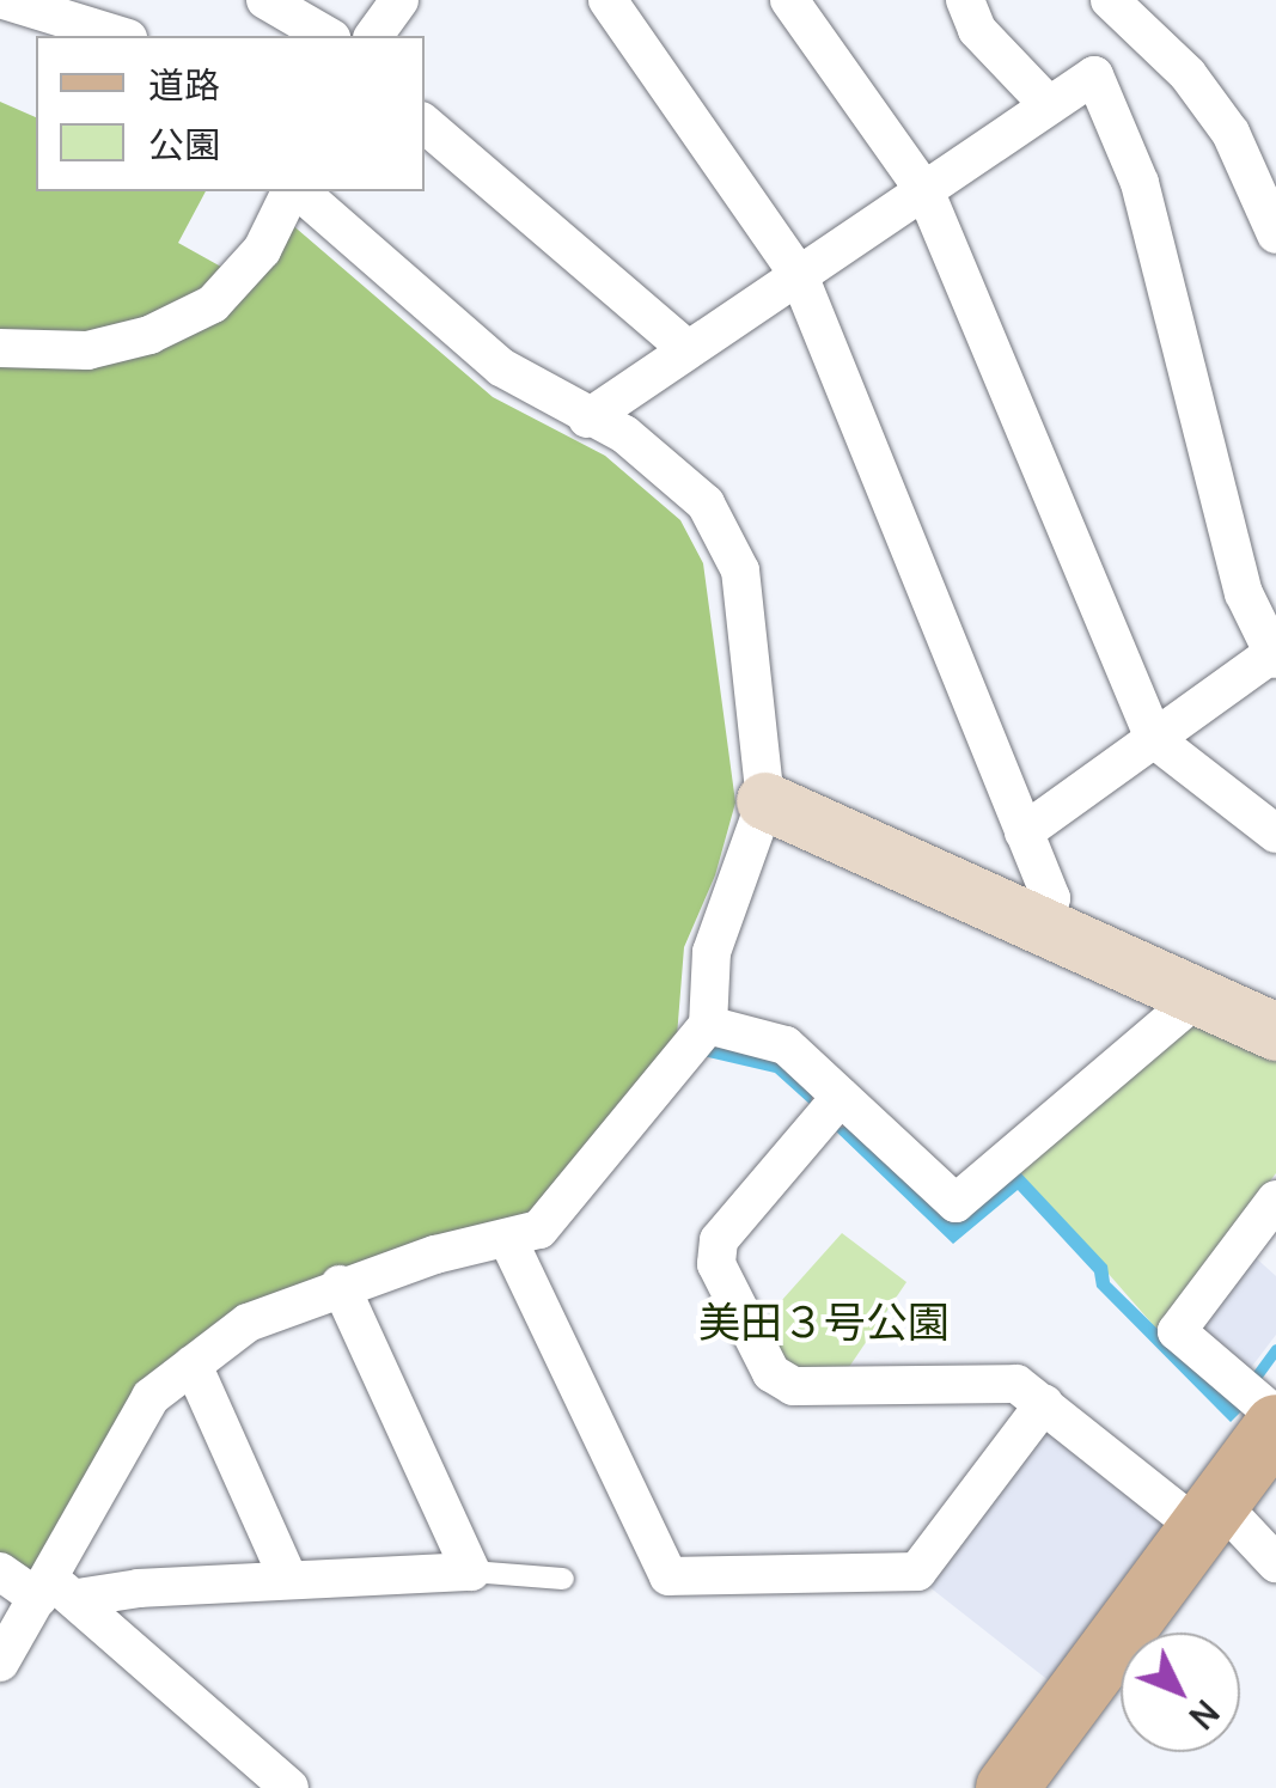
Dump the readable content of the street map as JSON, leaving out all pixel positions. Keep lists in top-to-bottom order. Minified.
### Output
{"parks":["美田３号公園"],"legend":["道路","公園"],"north":"bottom right"}
